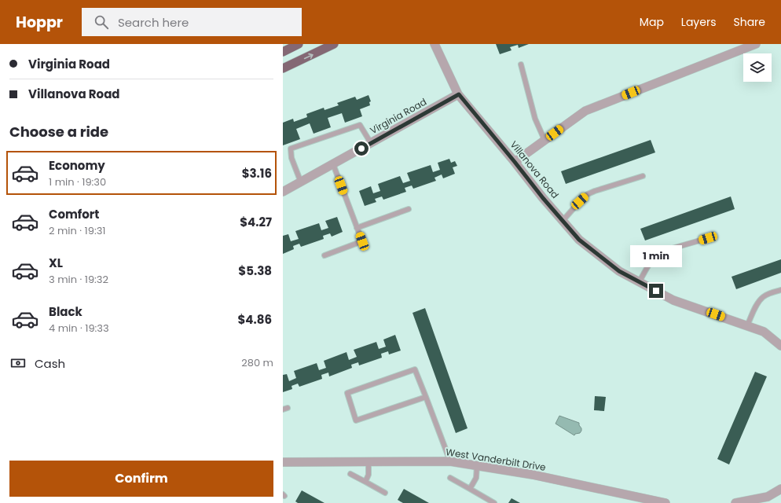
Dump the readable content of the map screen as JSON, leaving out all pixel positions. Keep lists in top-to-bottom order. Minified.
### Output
{"streets":{"street":["Virginia Road","Villanova Road","West Vanderbilt Drive"]},"crossings":[["Virginia Road","Villanova Road"]],"page":{"header":"Hoppr","search":"Search here","nav":["Map","Layers","Share"],"banner":["Virginia Road","Villanova Road"],"heading":"Choose a ride","list":[{"name":"Economy","note":"1 min · 19:30","value":"$3.16"},{"name":"Comfort","note":"2 min · 19:31","value":"$4.27"},{"name":"XL","note":"3 min · 19:32","value":"$5.38"},{"name":"Black","note":"4 min · 19:33","value":"$4.86"}],"bubble":"1 min","pay":["Cash","280 m"],"buttons":"Confirm"}}
